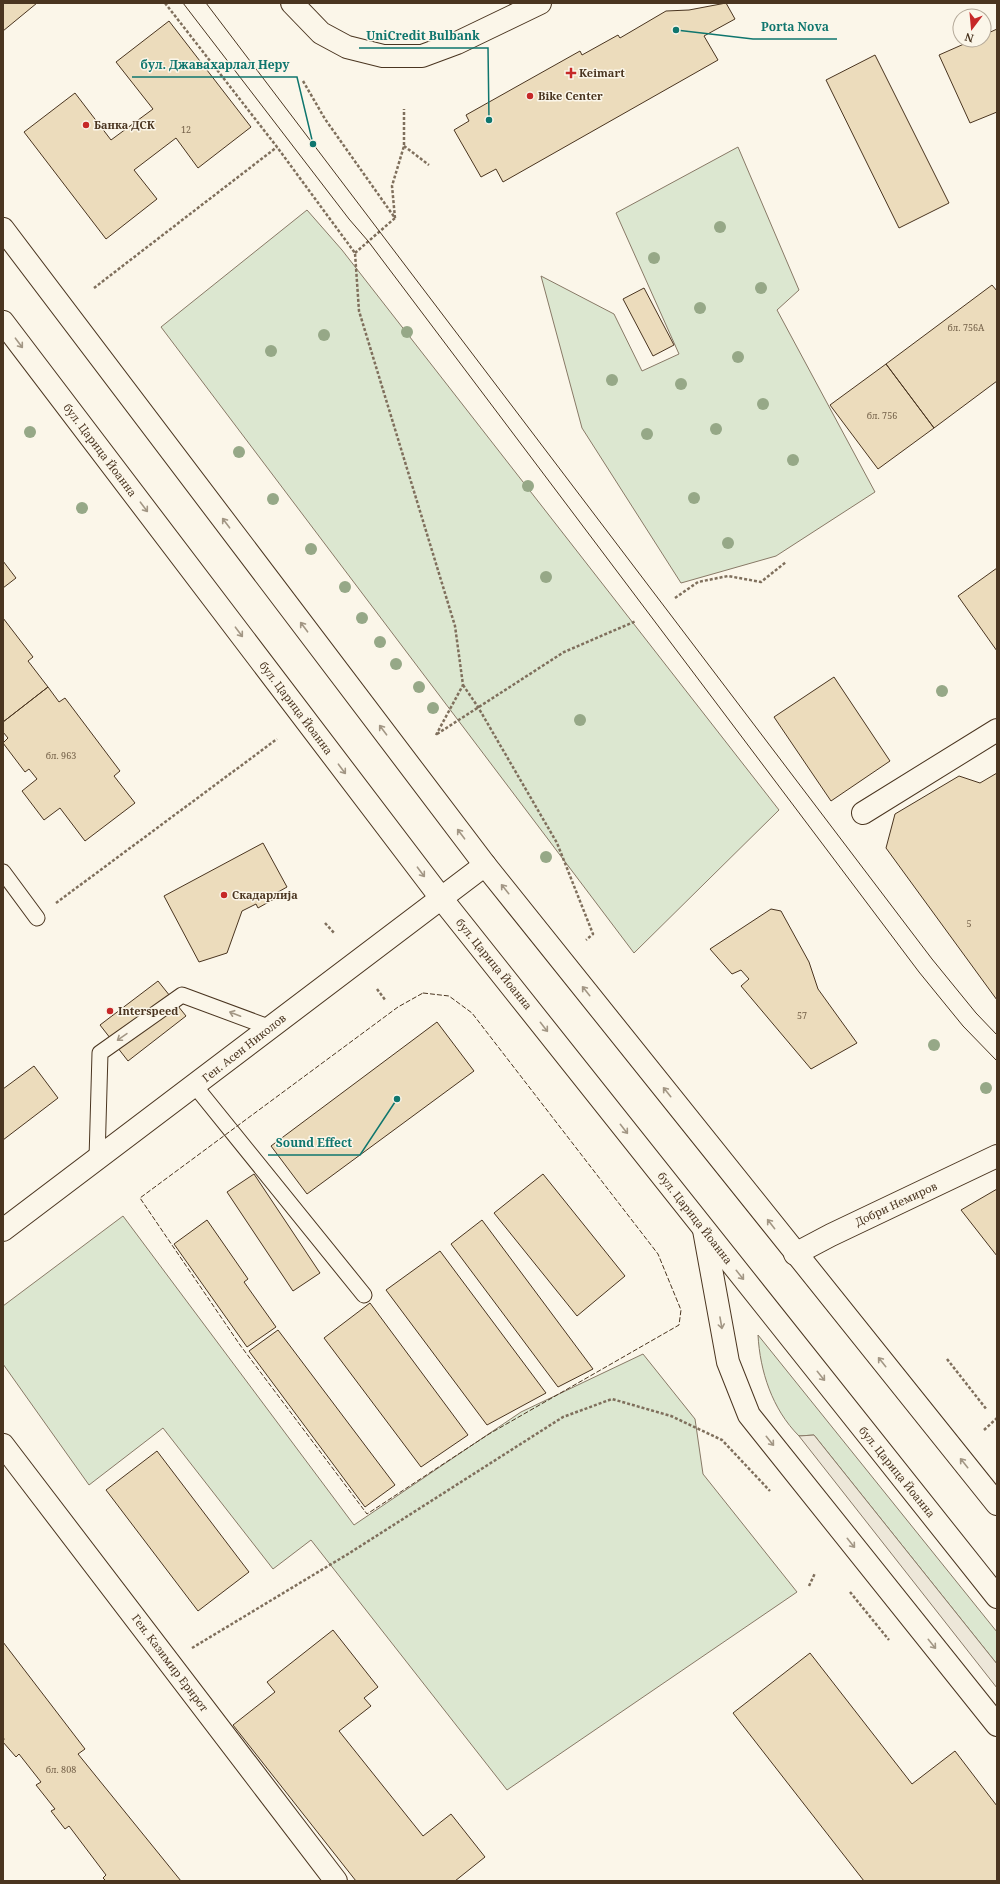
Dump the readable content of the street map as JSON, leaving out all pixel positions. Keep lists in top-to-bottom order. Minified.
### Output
{"streets":{"main road":["бул. Царица Йоанна","Ген. Асен Николов","Добри Немиров","Ген. Казимир Ернрот"]},"crossings":[["бул. Царица Йоанна","Ген. Асен Николов"]],"places":{"other":["Porta Nova","Bike Center","UniCredit Bulbank","Банка ДСК","бул. Джавахарлал Неру","Скадарлиjа","Interspeed","Sound Effect"],"health":["Keimart"]},"house_numbers":["12","бл. 756А","бл. 756","бл. 963","5","57","бл. 808"],"north":"bottom"}
